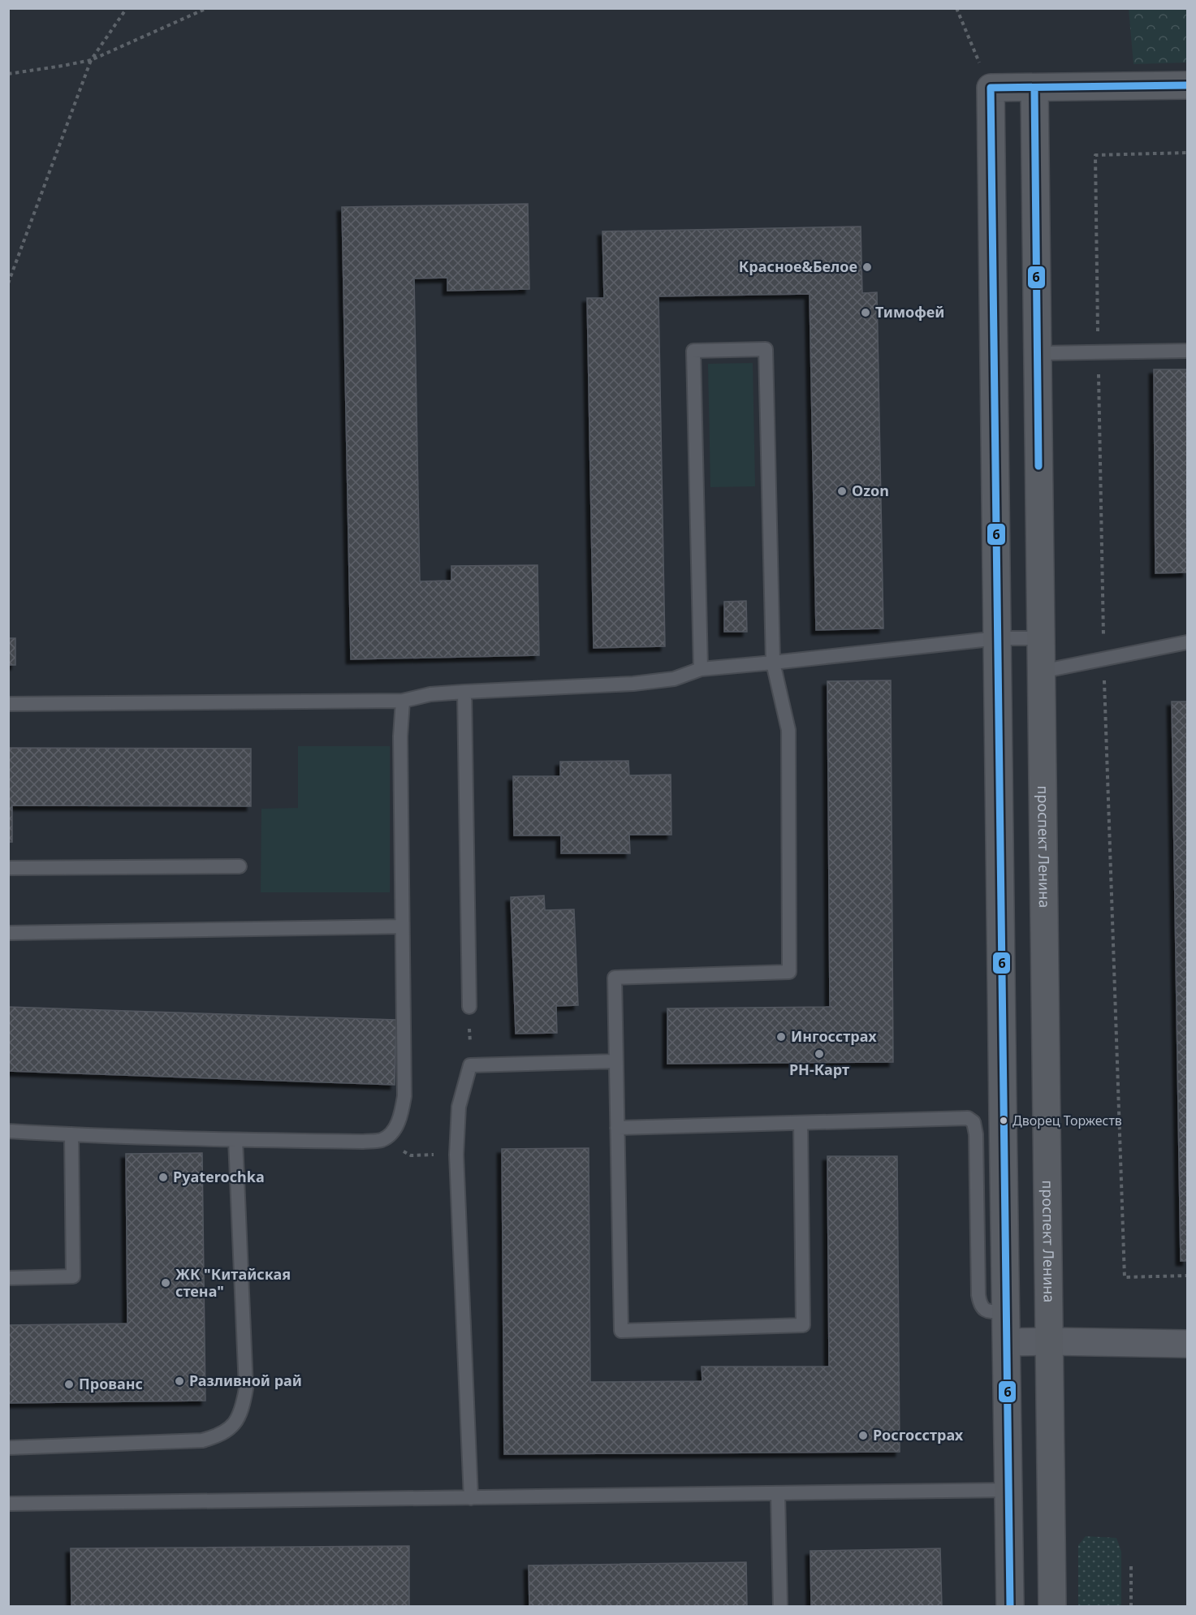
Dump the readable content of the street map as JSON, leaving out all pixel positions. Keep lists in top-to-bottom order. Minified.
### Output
{"streets":{"main road":["проспект Ленина"]},"places":["Красное&Белое","Тимофей","Ozon","Ингосстрах","РН-Карт","Дворец Торжеств","Pyaterochka","ЖК \"Китайская стена\"","Разливной рай","Прованс","Росгосстрах"],"lines":["transit line 6"]}
